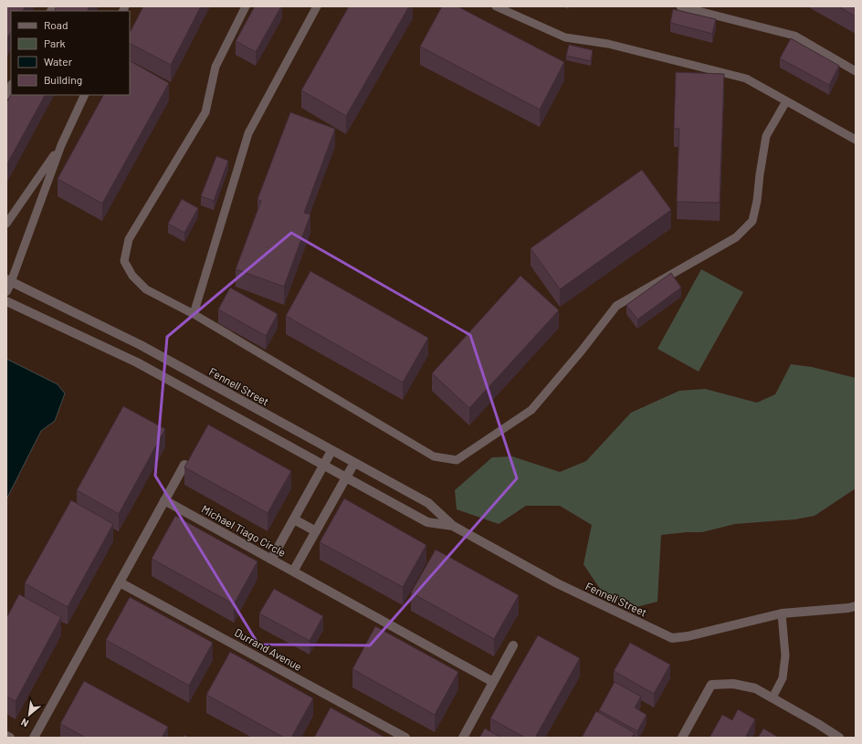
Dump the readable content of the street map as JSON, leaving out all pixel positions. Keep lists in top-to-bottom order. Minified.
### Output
{"streets":{"street":["Fennell Street","Michael Tiago Circle","Durrand Avenue"]},"legend":["Road","Park","Water","Building"],"north":"bottom left"}
